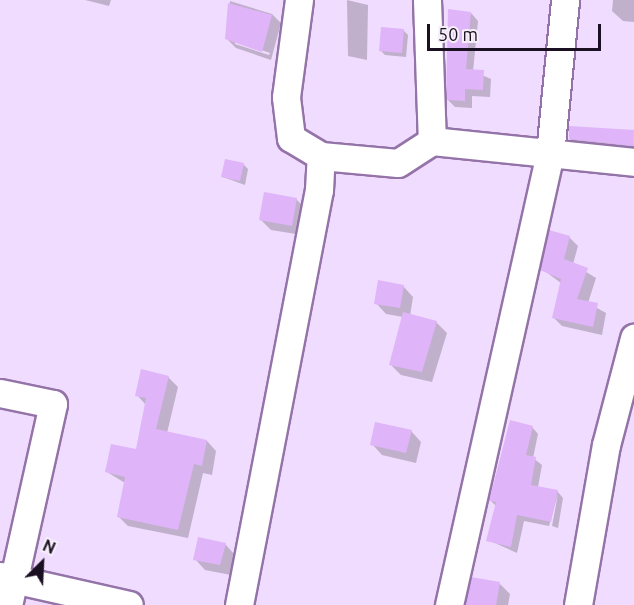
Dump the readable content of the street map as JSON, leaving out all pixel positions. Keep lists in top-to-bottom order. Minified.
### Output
{"scale_bar":"50 m","north":"top right"}
